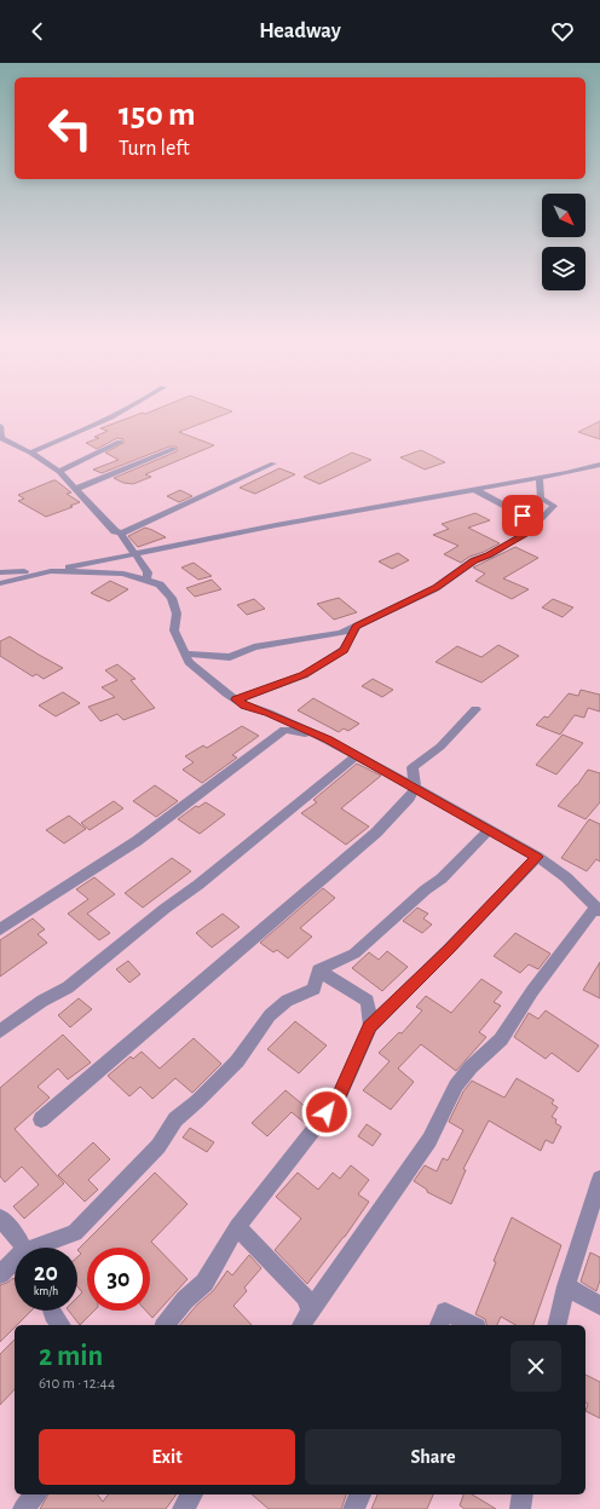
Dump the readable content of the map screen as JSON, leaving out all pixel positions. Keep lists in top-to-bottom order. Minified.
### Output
{"north":"bottom right","page":{"header":"Headway","turn":["150 m","Turn left"],"speed":"20 km/h","limit":"30","heading":["2 min","610 m · 12:44"],"buttons":["Exit","Share"]}}
